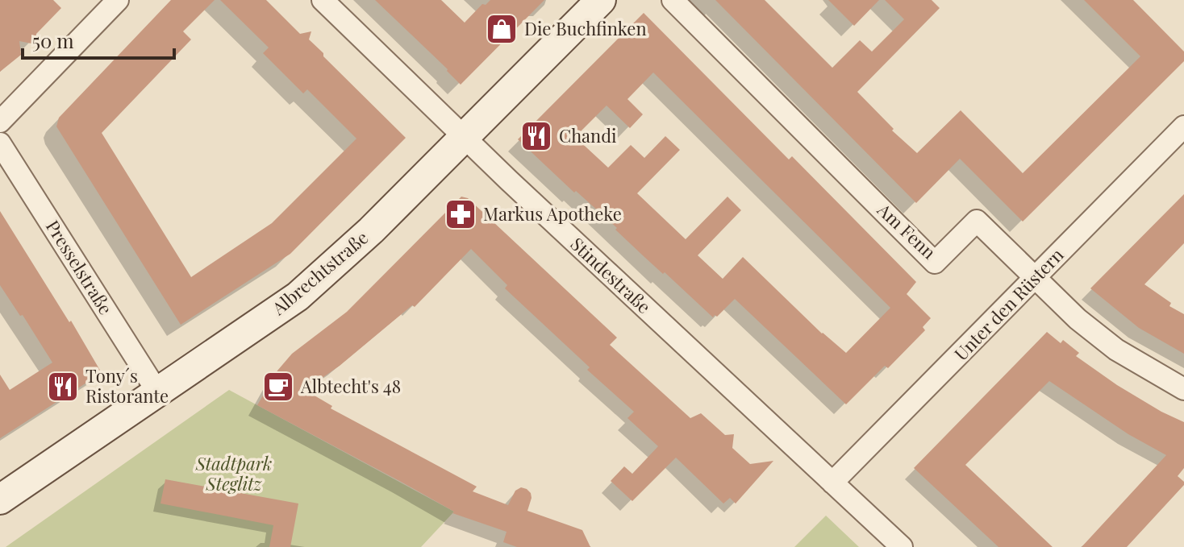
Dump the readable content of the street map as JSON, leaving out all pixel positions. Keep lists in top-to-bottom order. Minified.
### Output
{"streets":{"street":["Am Fenn","Presselstraße","Albrechtstraße","Stindestraße","Unter den Rüstern"]},"crossings":[["Am Fenn","Unter den Rüstern"],["Presselstraße","Albrechtstraße"],["Albrechtstraße","Stindestraße"],["Stindestraße","Unter den Rüstern"]],"parks":["Stadtpark Steglitz"],"places":{"shop":["Die Buchfinken"],"restaurant":["Chandi","Tony´s Ristorante"],"pharmacy":["Markus Apotheke"],"cafe":["Albtecht's 48"]},"scale_bar":"50 m"}
